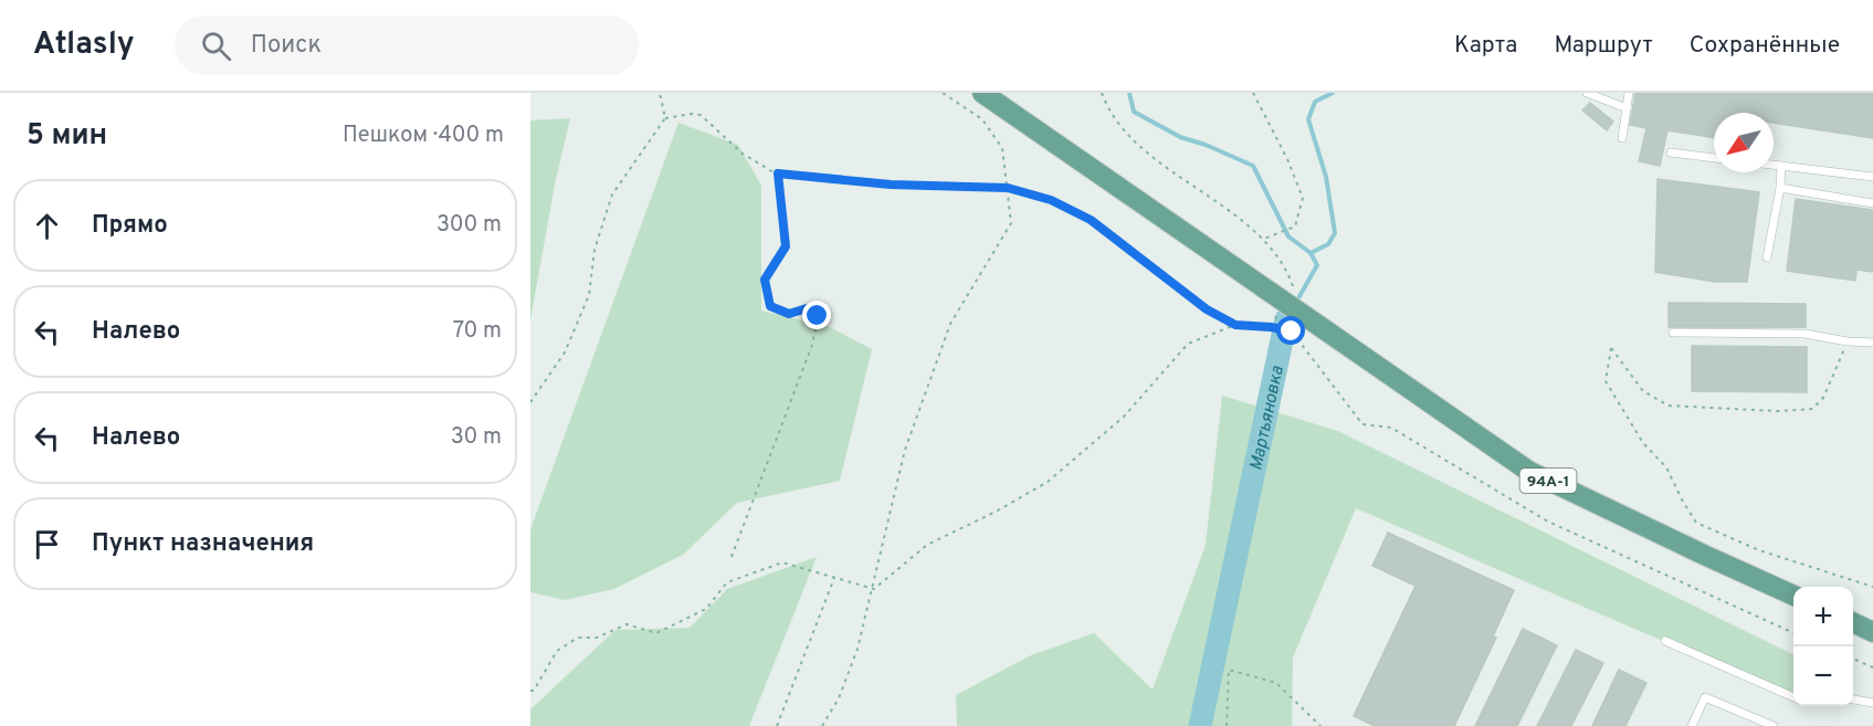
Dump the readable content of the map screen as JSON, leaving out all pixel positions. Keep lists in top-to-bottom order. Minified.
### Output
{"streets":{"main road":["94А-1"]},"water":["Мартьяновка"],"north":"bottom left","page":{"header":"Atlasly","search":"Поиск","nav":["Карта","Маршрут","Сохранённые"],"heading":["5 мин","Пешком · 400 m"],"list":[["Прямо","300 m"],["Налево","70 m"],["Налево","30 m"],"Пункт назначения"],"map_buttons":["+","−"]}}
